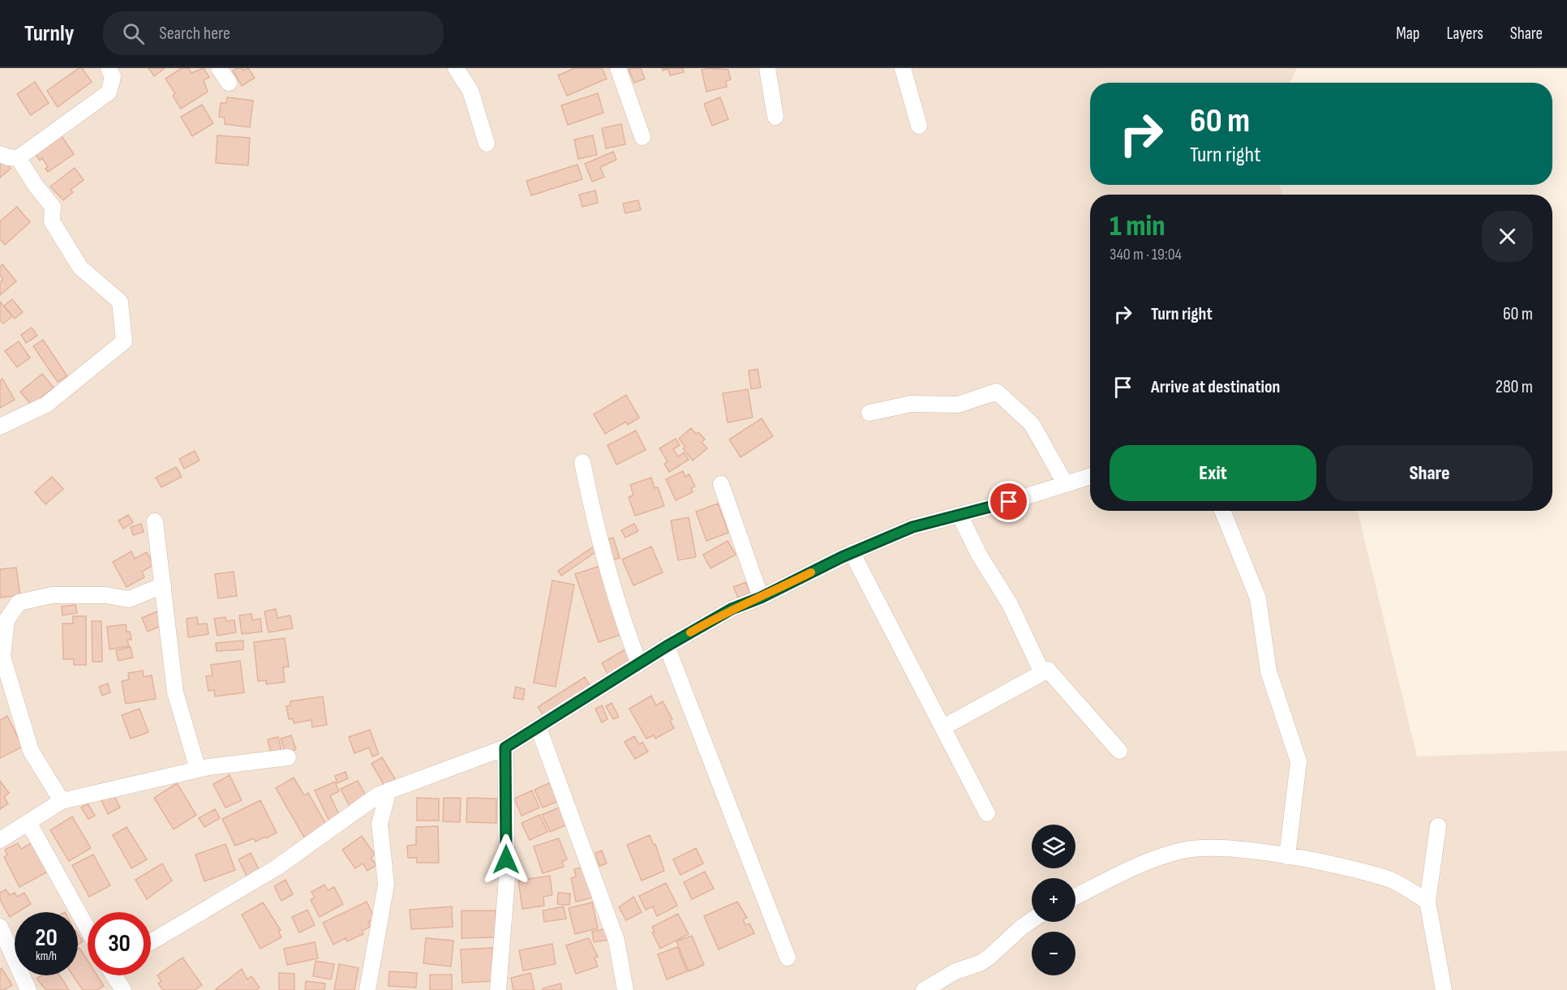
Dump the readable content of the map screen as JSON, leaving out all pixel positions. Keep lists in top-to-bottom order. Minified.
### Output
{"page":{"header":"Turnly","search":"Search here","nav":["Map","Layers","Share"],"turn":["60 m","Turn right"],"heading":["1 min","340 m · 19:04"],"list":[{"name":"Turn right","value":"60 m"},{"name":"Arrive at destination","value":"280 m"}],"buttons":["Exit","Share"],"map_buttons":["+","−"],"speed":"20 km/h","limit":"30"}}
